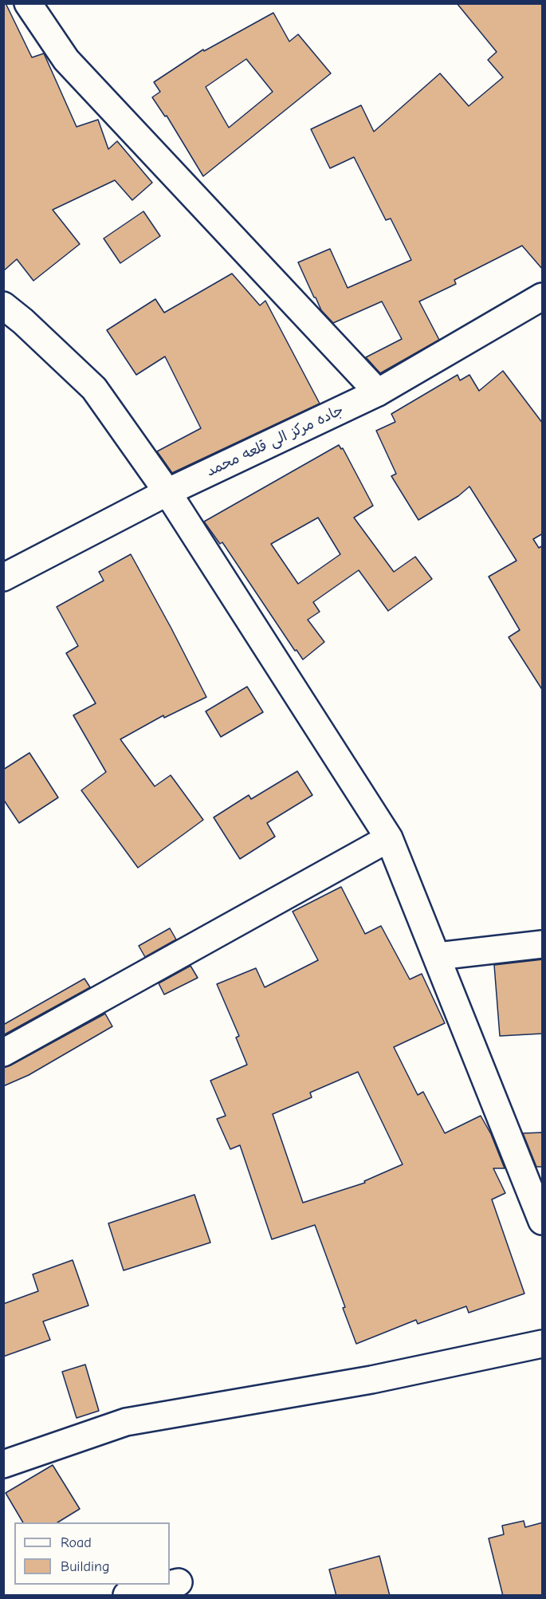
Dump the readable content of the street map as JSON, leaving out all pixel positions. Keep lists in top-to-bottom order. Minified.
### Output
{"streets":{"street":["جاده مرکز الی قلعه محمد"]},"legend":["Road","Building"]}
